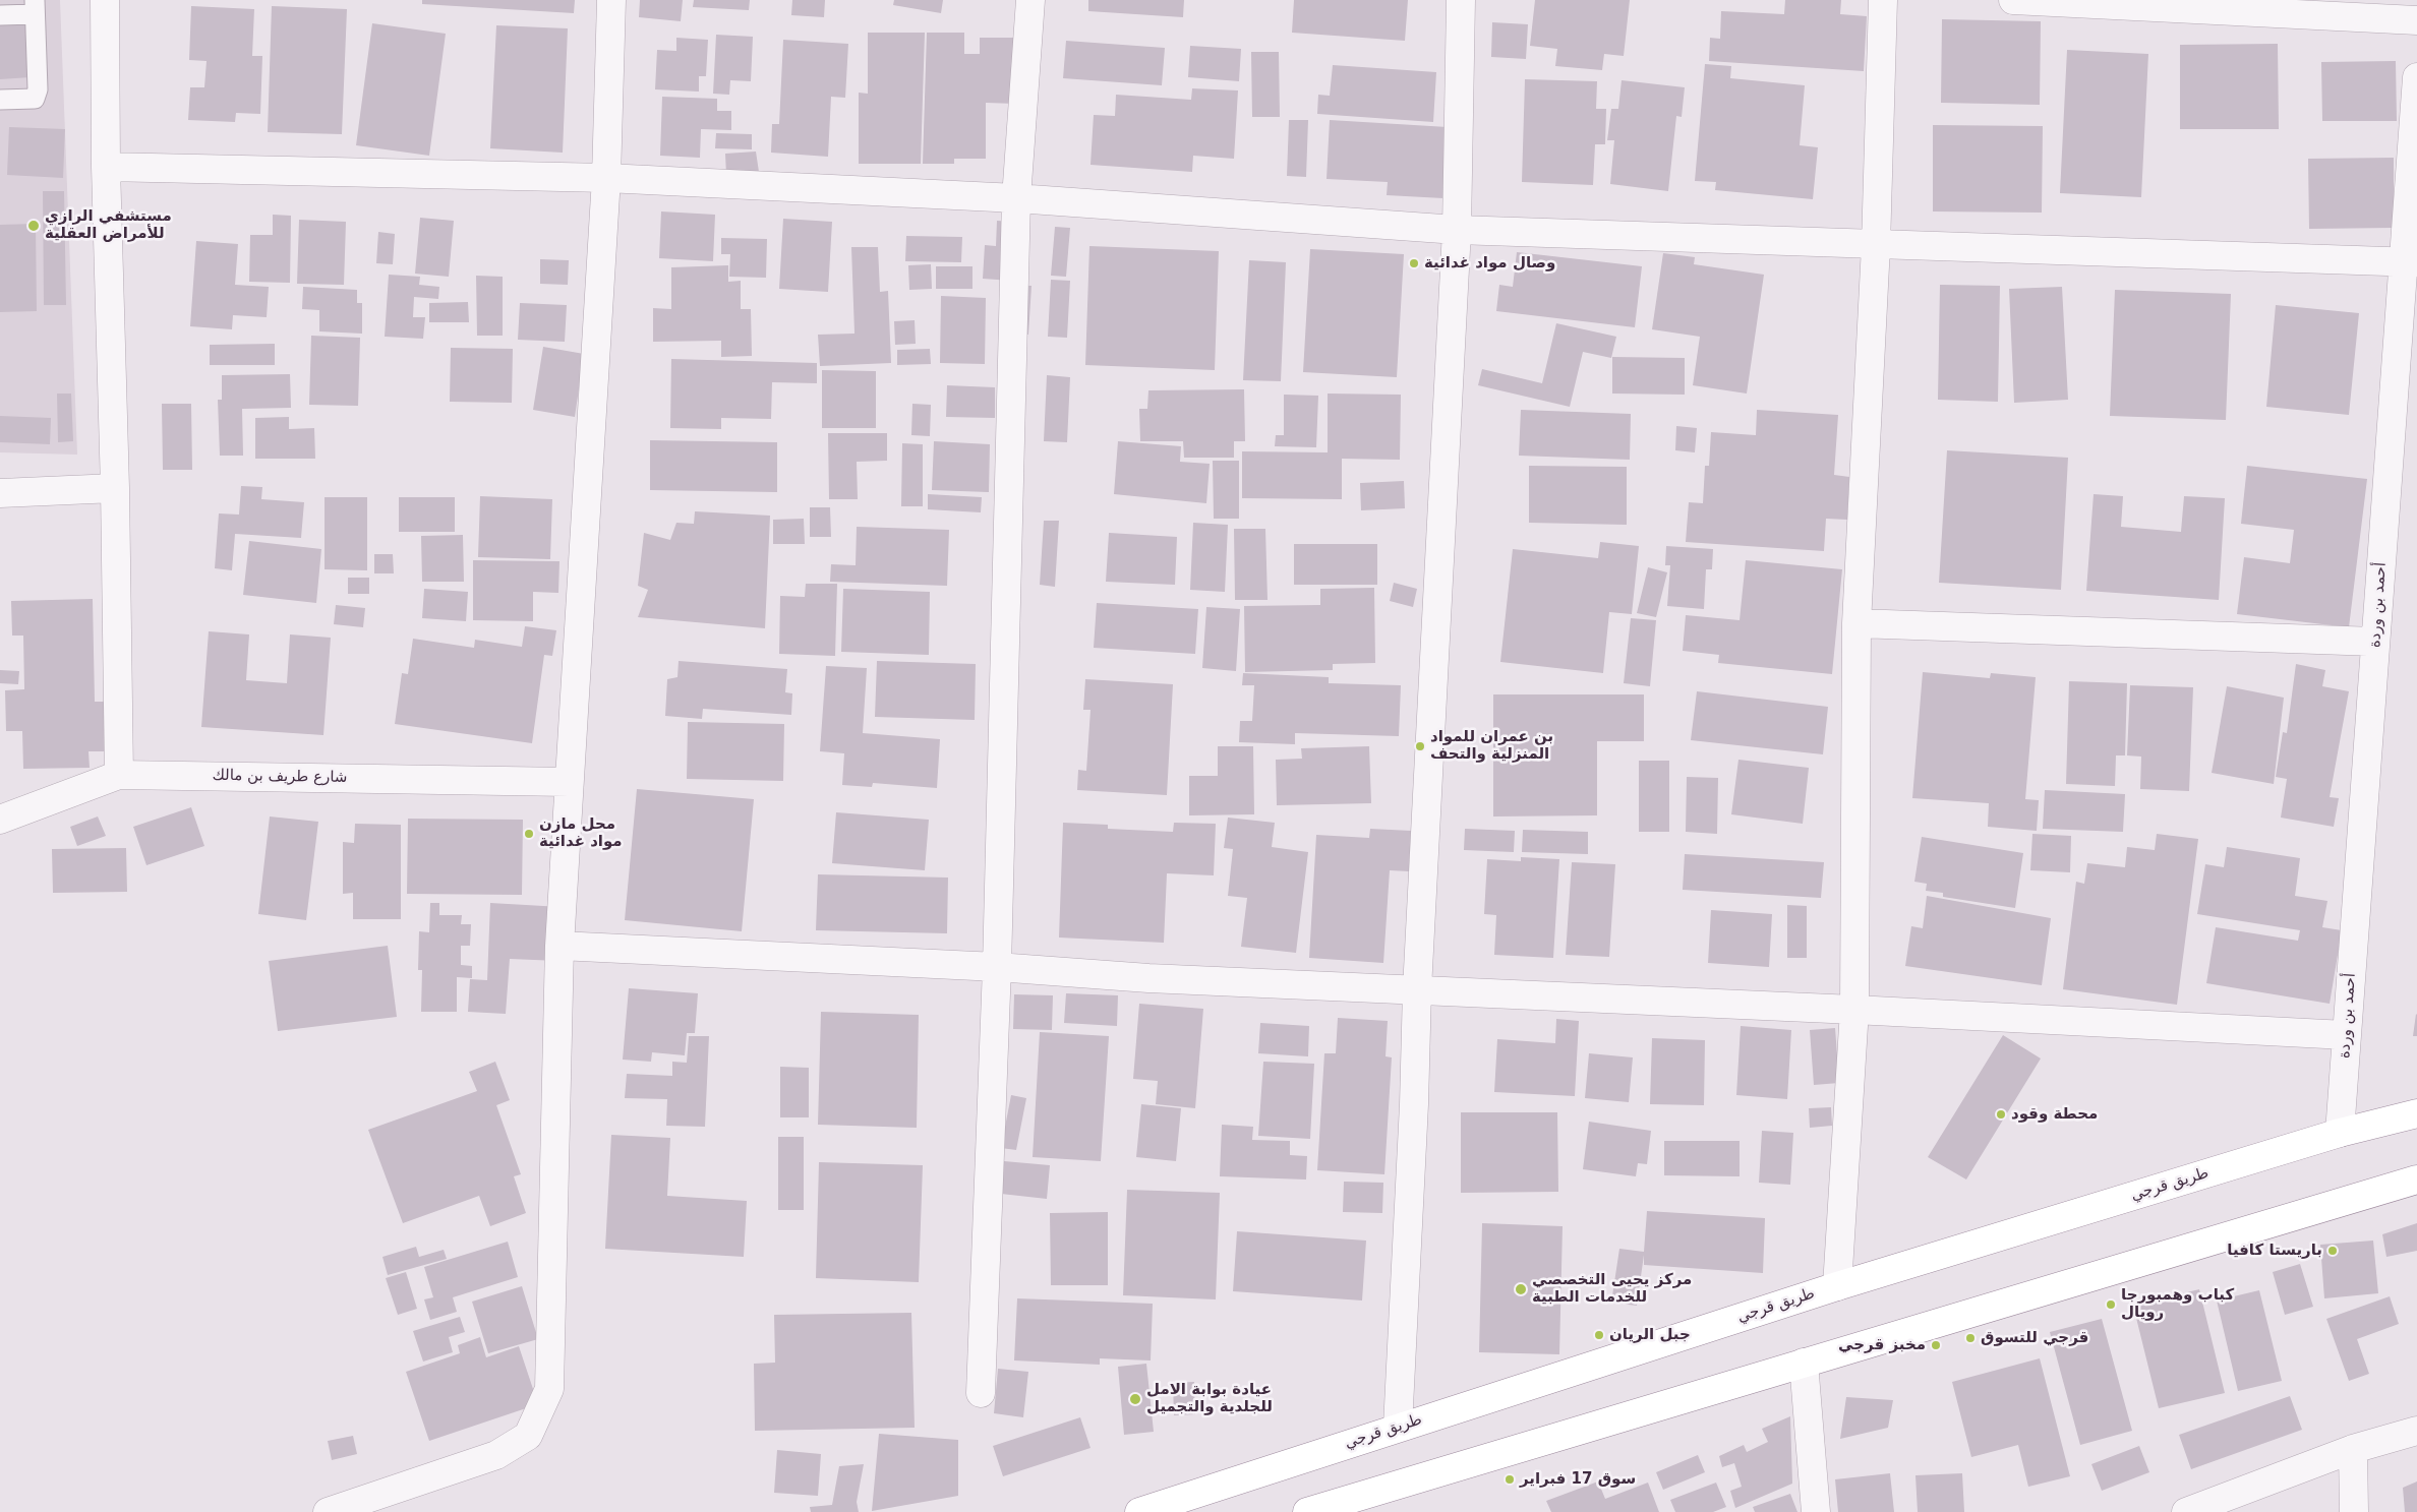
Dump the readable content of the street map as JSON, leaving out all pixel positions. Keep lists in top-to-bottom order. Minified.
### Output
{"streets":{"highway":["طريق قرجي"],"street":["أحمد بن وردة","شارع طريف بن مالك"]},"crossings":[["أحمد بن وردة","طريق قرجي"]],"places":["مستشفي الرازي للأمراض العقلية","وصال مواد غدائية","بن عمران للمواد المنزلية والتحف","محل مازن مواد غدائية","محطة وقود","باريستا كافيا","مركز يحيى التخصصي للخدمات الطبية","كباب وهمبورجا رويال","جبل الريان","قرجي للتسوق","مخبز قرجي","عيادة بوابة الامل للجلدية والتجميل","سوق 17 فبراير"]}
